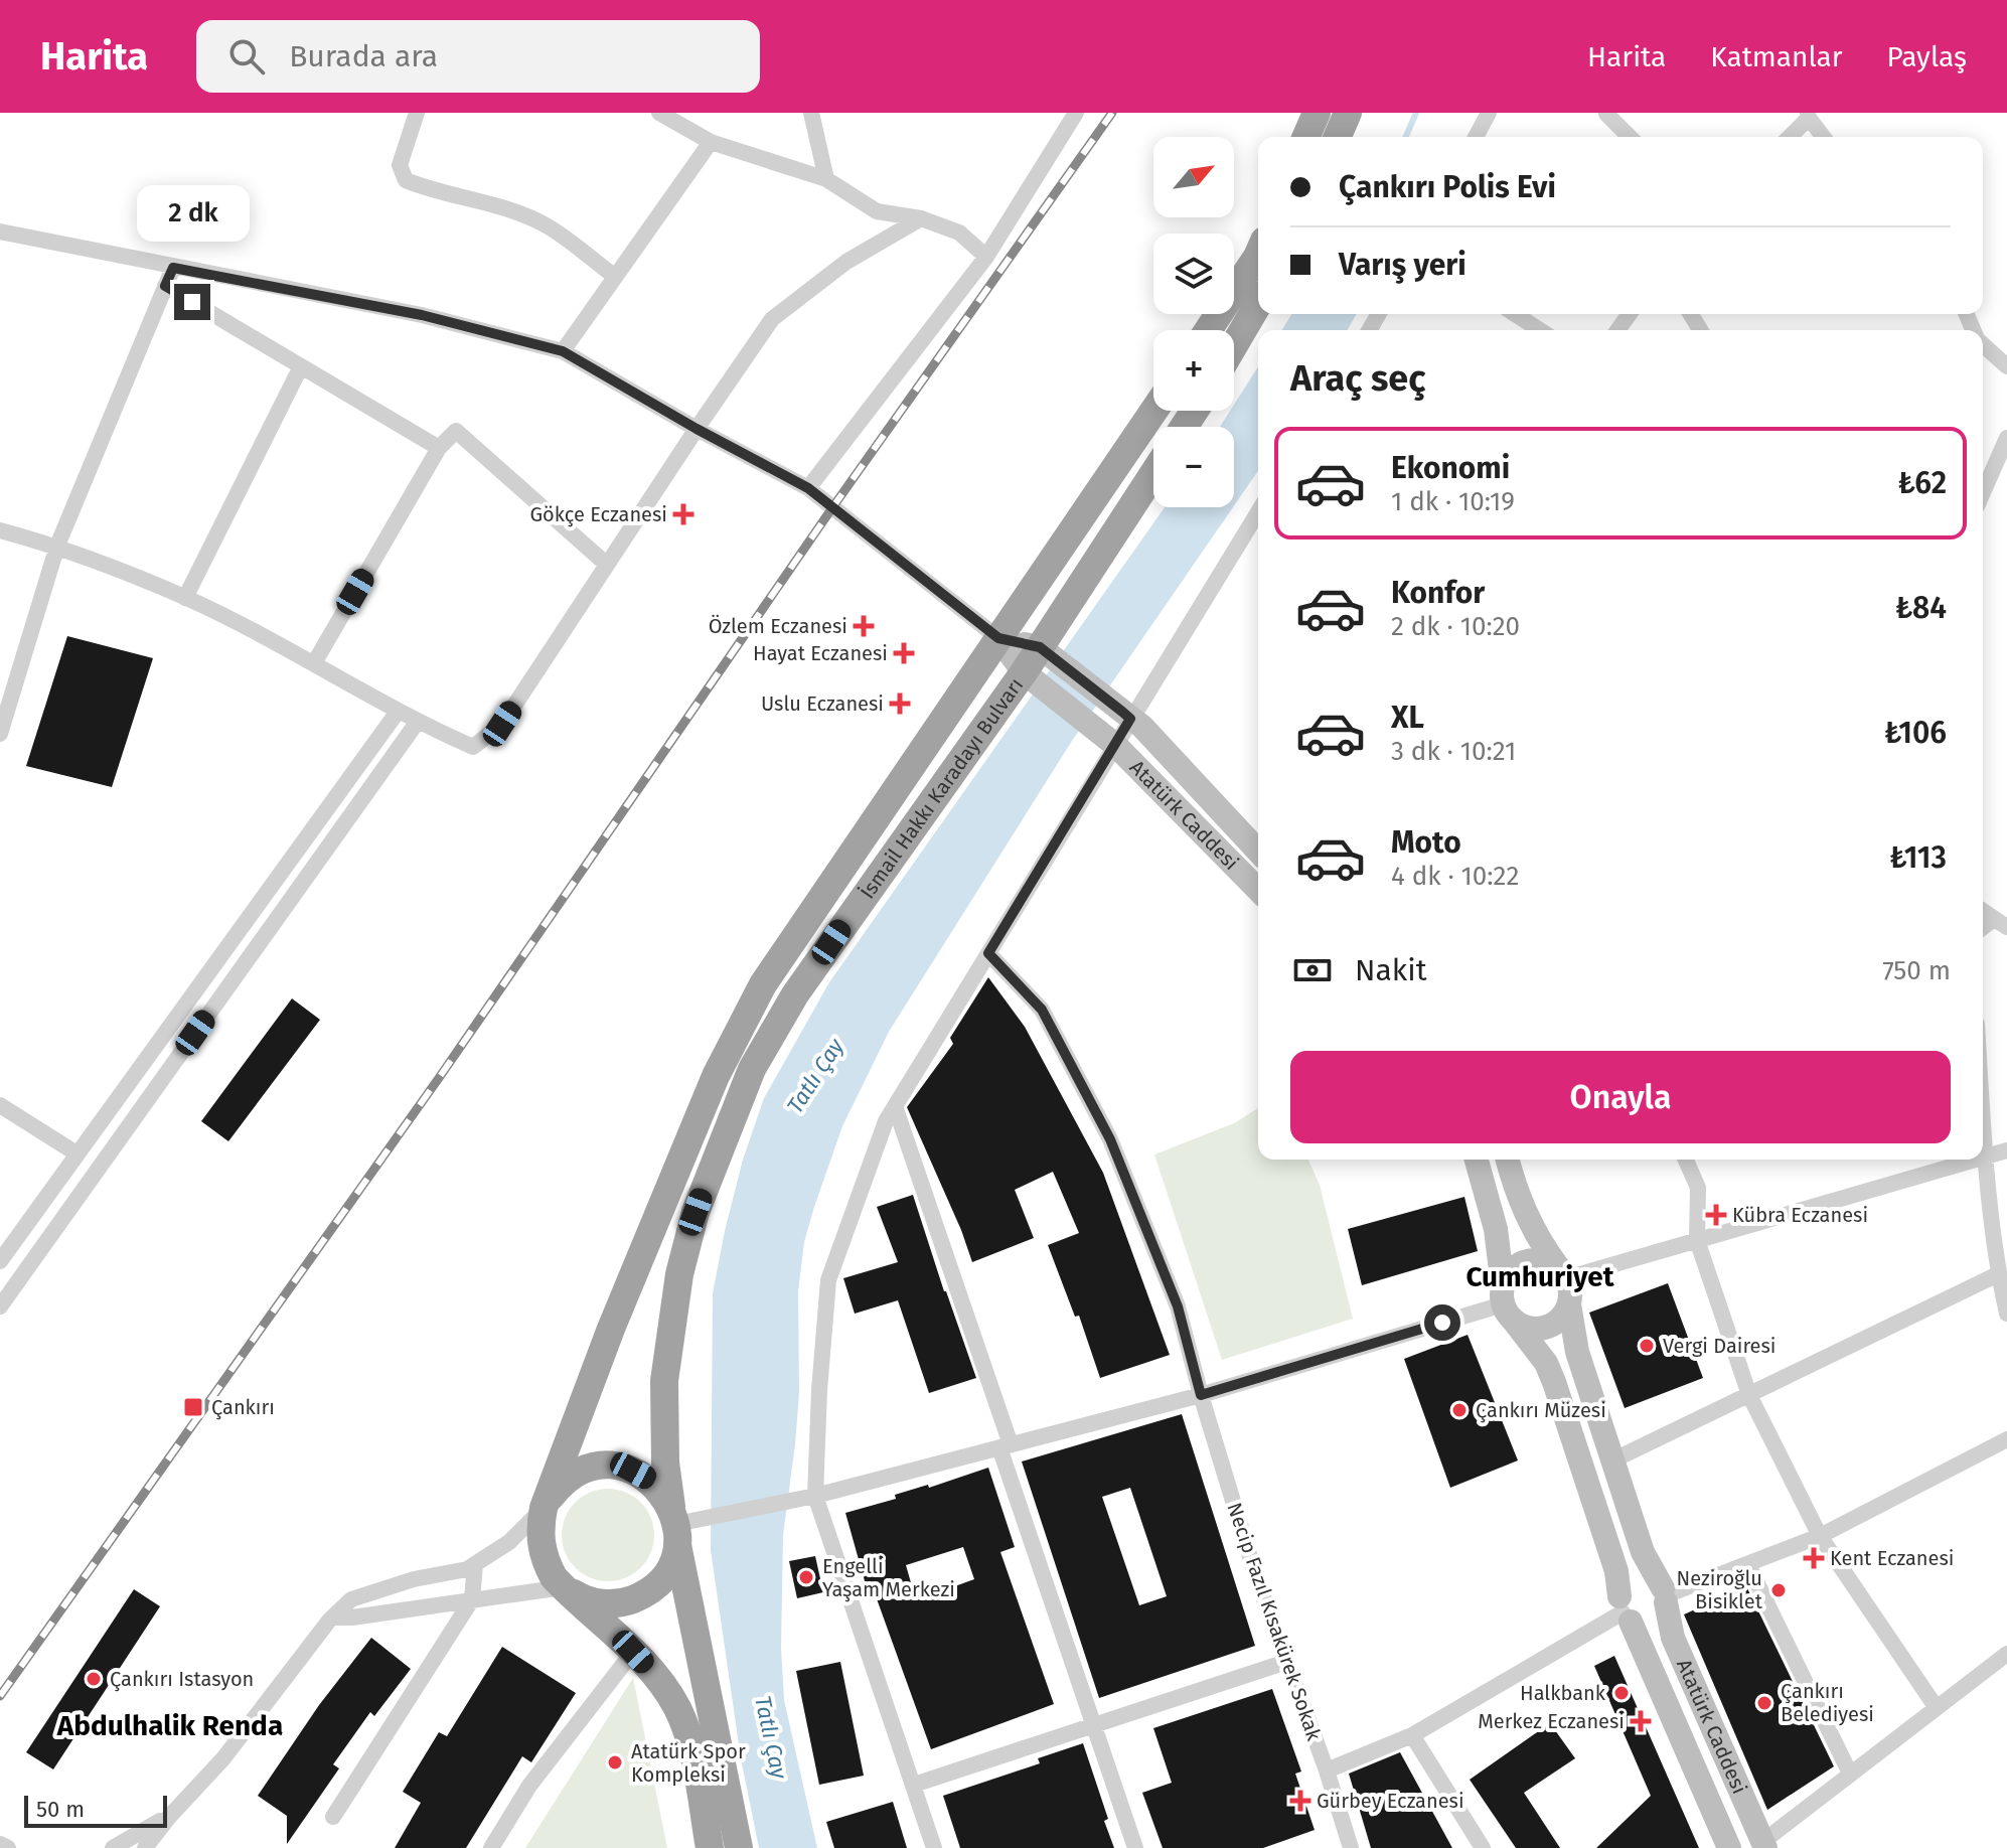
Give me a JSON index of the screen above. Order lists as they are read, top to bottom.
{
  "streets": {
    "highway": ["İsmail Hakkı Karadayı Bulvarı"],
    "main road": ["Atatürk Caddesi"],
    "street": ["Necip Fazıl Kısakürek Sokak"]
  },
  "crossings": [
    ["İsmail Hakkı Karadayı Bulvarı", "Atatürk Caddesi"]
  ],
  "districts": ["Cumhuriyet", "Abdulhalik Renda"],
  "water": ["Tatlı Çay"],
  "places": {
    "health": [
      "Gökçe Eczanesi",
      "Özlem Eczanesi",
      "Hayat Eczanesi",
      "Uslu Eczanesi",
      "Kübra Eczanesi",
      "Kent Eczanesi",
      "Merkez Eczanesi",
      "Gürbey Eczanesi"
    ],
    "other": [
      "Vergi Dairesi",
      "Çankırı Müzesi",
      "Engelli Yaşam Merkezi",
      "Neziroğlu Bisiklet",
      "Çankırı Istasyon",
      "Halkbank",
      "Çankırı Belediyesi",
      "Atatürk Spor Kompleksi"
    ],
    "transit": ["Çankırı"]
  },
  "scale_bar": "50 m",
  "north": "top right",
  "page": {
    "header": "Harita",
    "search": "Burada ara",
    "nav": ["Harita", "Katmanlar", "Paylaş"],
    "map_buttons": ["+", "−"],
    "banner": ["Çankırı Polis Evi", "Varış yeri"],
    "bubble": "2 dk",
    "heading": "Araç seç",
    "list": [
      {
        "name": "Ekonomi",
        "note": "1 dk · 10:19",
        "value": "₺62"
      },
      {
        "name": "Konfor",
        "note": "2 dk · 10:20",
        "value": "₺84"
      },
      {
        "name": "XL",
        "note": "3 dk · 10:21",
        "value": "₺106"
      },
      {
        "name": "Moto",
        "note": "4 dk · 10:22",
        "value": "₺113"
      }
    ],
    "pay": ["Nakit", "750 m"],
    "buttons": "Onayla",
    "scale": "50 m"
  }
}
